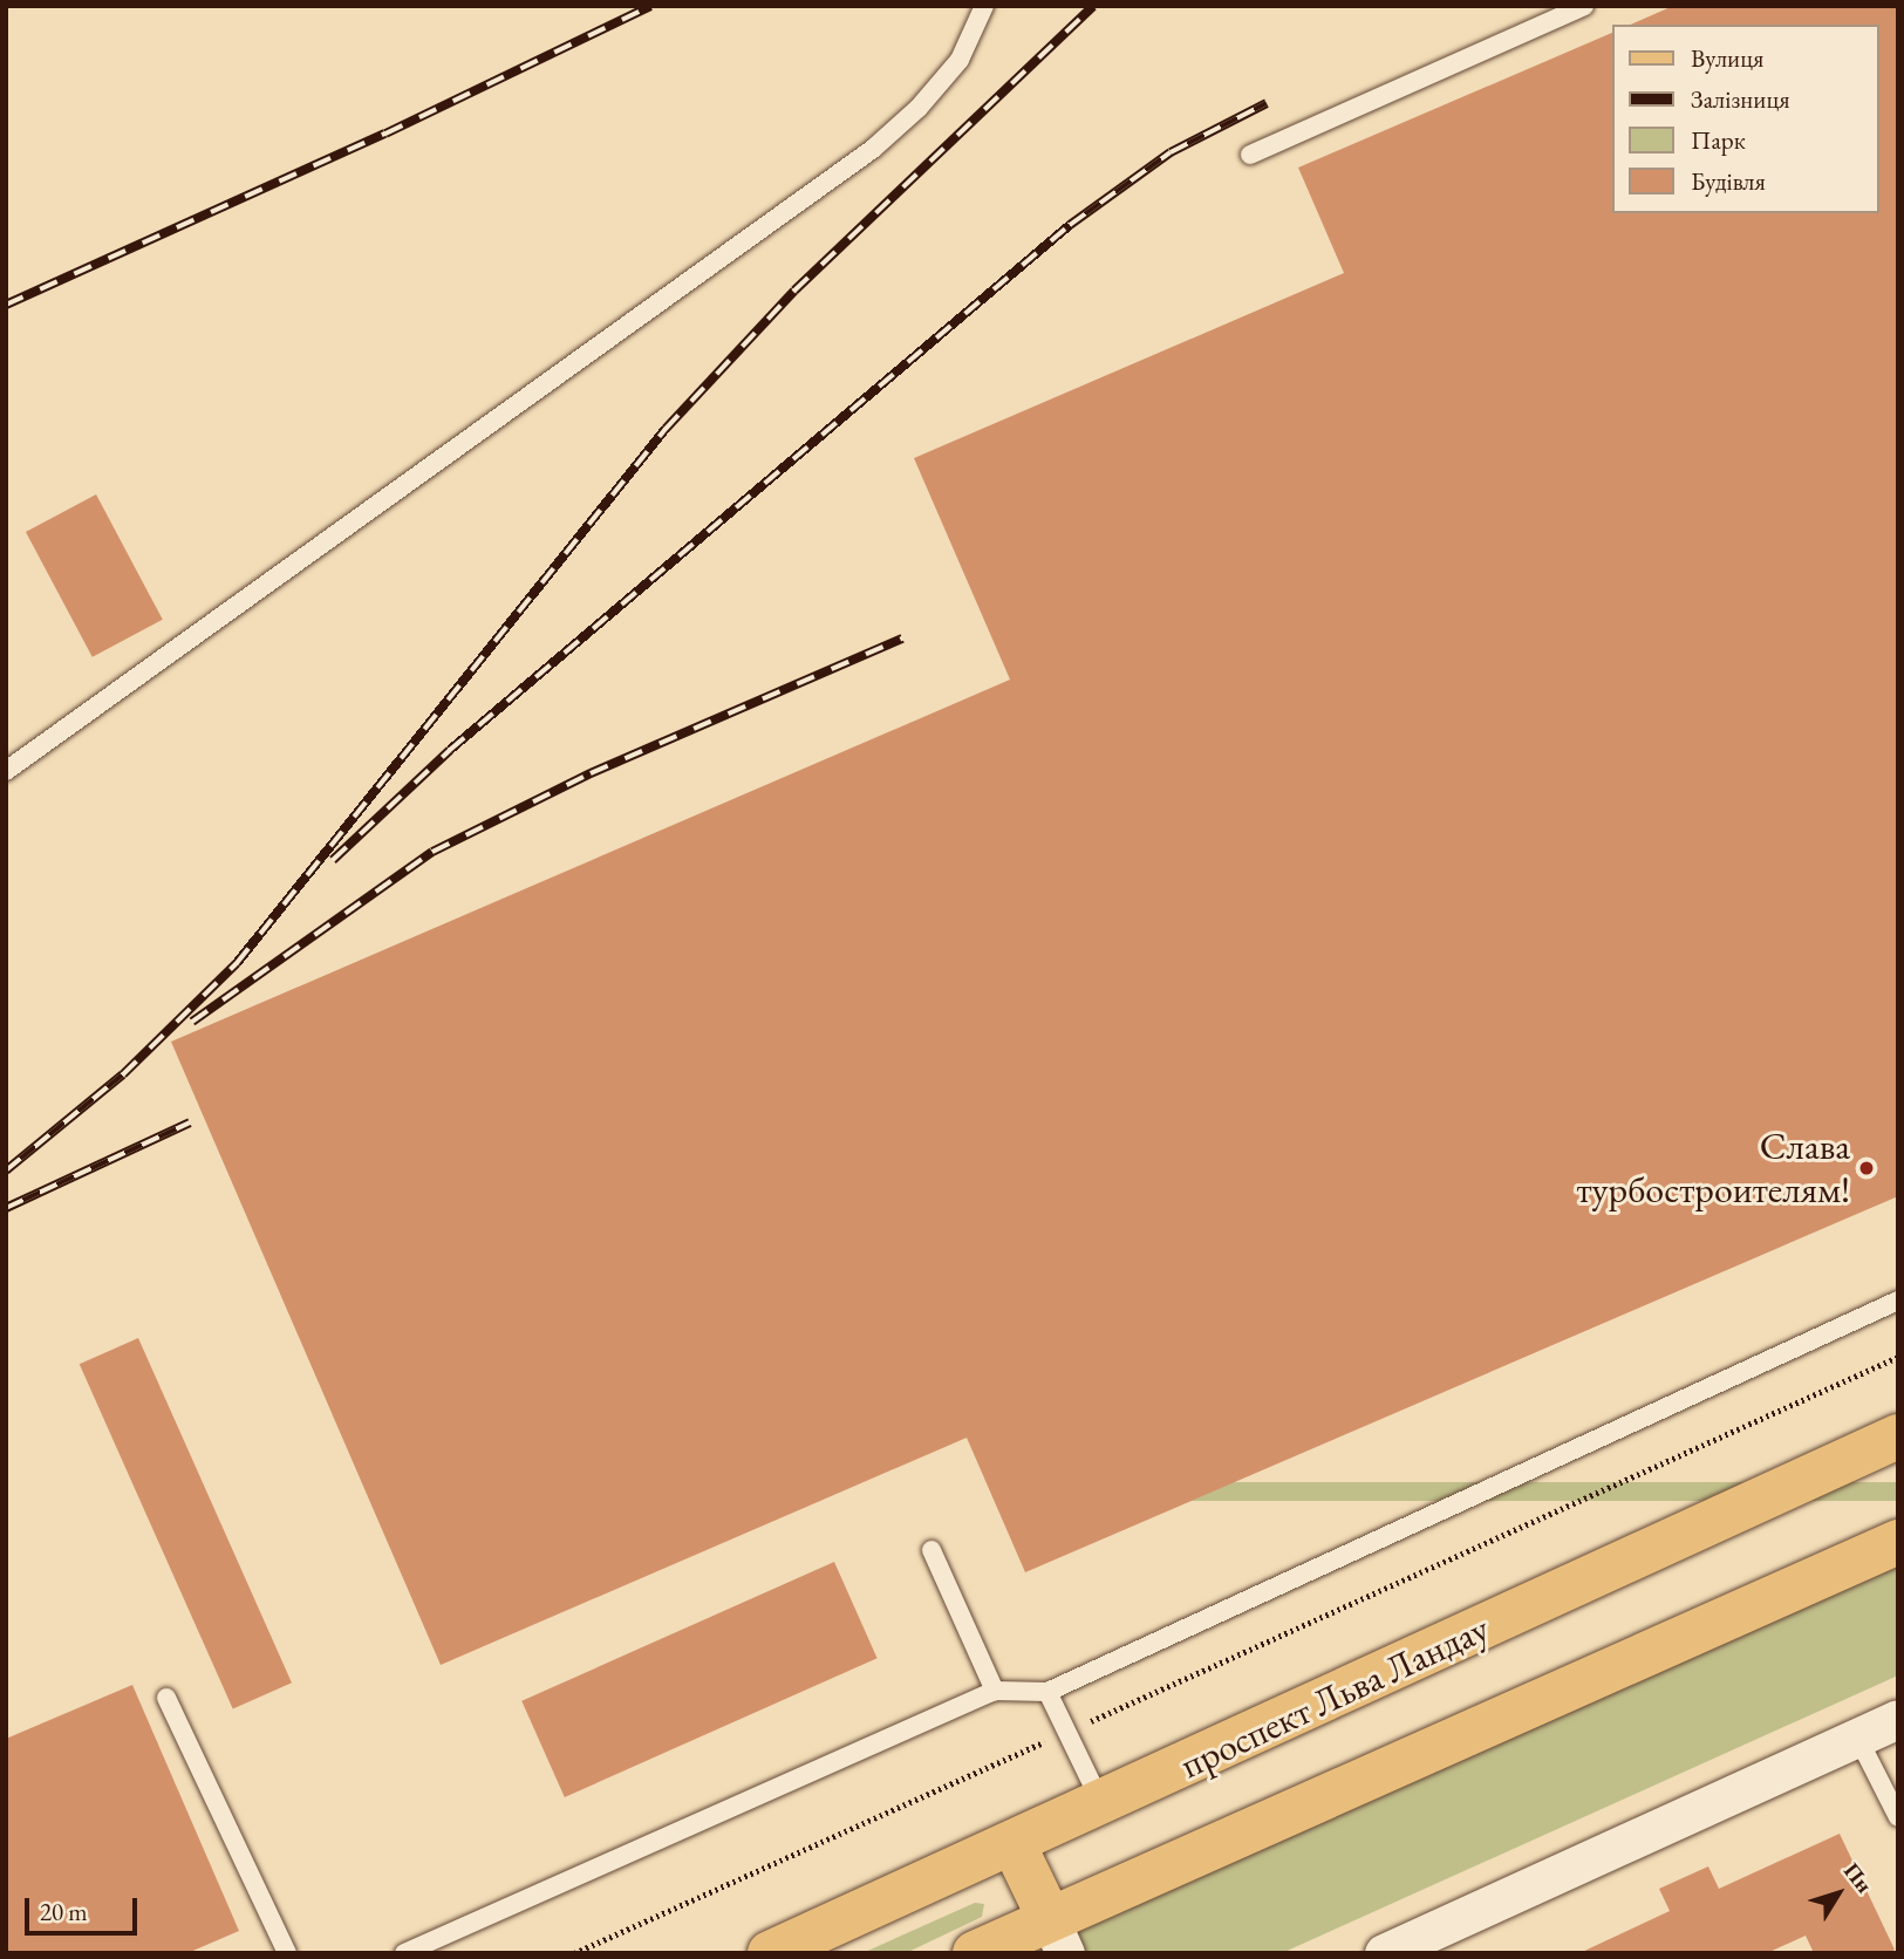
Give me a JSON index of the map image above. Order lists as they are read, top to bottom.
{
  "streets": {
    "main road": ["проспект Льва Ландау"]
  },
  "places": ["Слава турбостроителям!"],
  "legend": [
    "Вулиця",
    "Залізниця",
    "Парк",
    "Будівля"
  ],
  "scale_bar": "20 m",
  "north": "top right"
}
